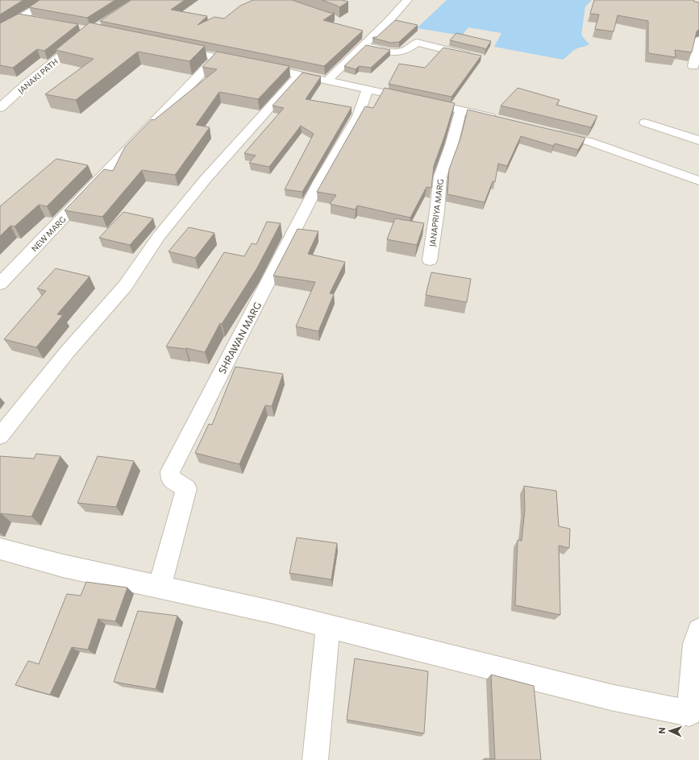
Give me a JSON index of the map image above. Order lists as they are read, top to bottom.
{
  "streets": {
    "street": [
      "JANAKI PATH",
      "JANAPRIYA MARG",
      "NEW MARG",
      "SHRAWAN MARG"
    ]
  },
  "north": "left"
}
